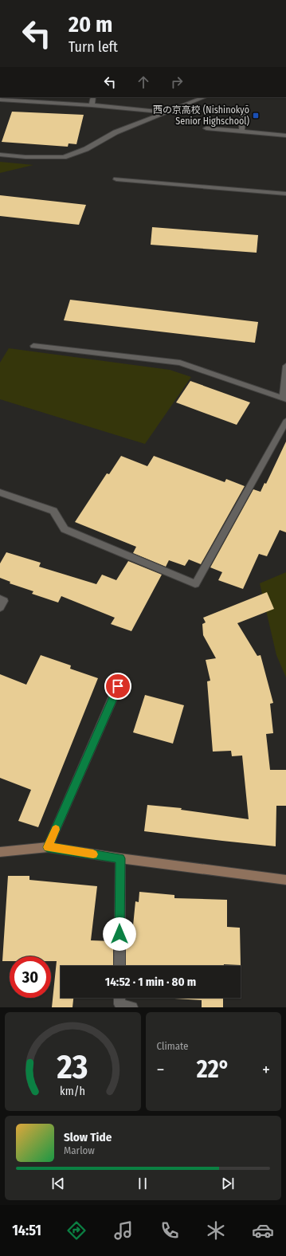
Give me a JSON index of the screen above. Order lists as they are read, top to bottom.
{
  "places": {
    "transit": ["西の京高校 (Nishinokyō Senior Highschool)"]
  },
  "page": {
    "turn": ["20 m", "Turn left"],
    "limit": "30",
    "trip": "14:52 · 1 min · 80 m",
    "tile": "Climate",
    "heat": ["−", "22°", "+"],
    "song": ["Slow Tide", "Marlow"],
    "tabs": "14:51",
    "gauge": ["23", "km/h"]
  }
}
